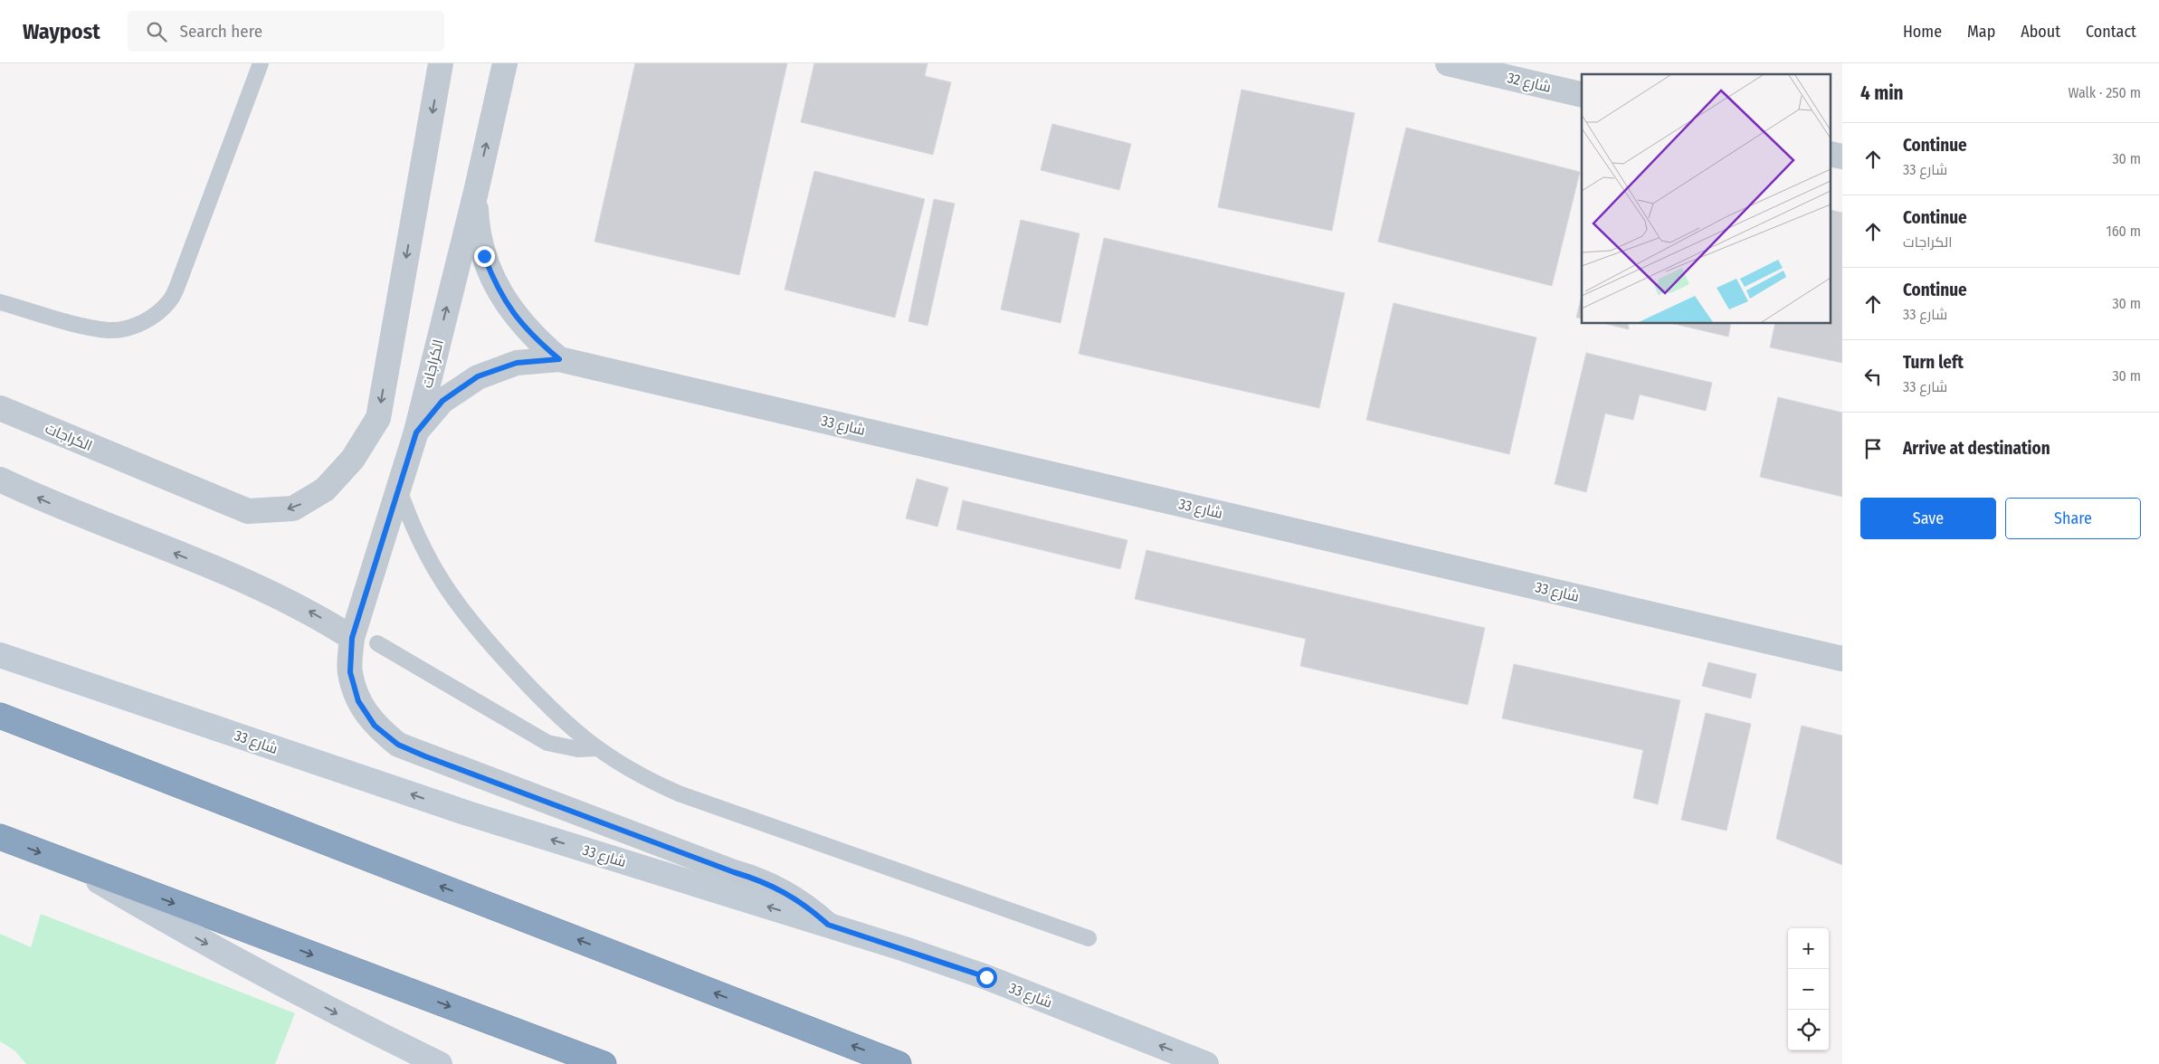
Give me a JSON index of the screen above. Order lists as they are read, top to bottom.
{
  "streets": {
    "street": ["شارع 32", "الكراجات", "شارع 33"]
  },
  "crossings": [
    ["الكراجات", "شارع 33"]
  ],
  "page": {
    "header": "Waypost",
    "search": "Search here",
    "nav": [
      "Home",
      "Map",
      "About",
      "Contact"
    ],
    "heading": ["4 min", "Walk · 250 m"],
    "list": [
      ["Continue", "شارع 33", "30 m"],
      ["Continue", "الكراجات", "160 m"],
      ["Continue", "شارع 33", "30 m"],
      ["Turn left", "شارع 33", "30 m"],
      "Arrive at destination"
    ],
    "buttons": ["Save", "Share"],
    "map_buttons": ["+", "−"]
  }
}
